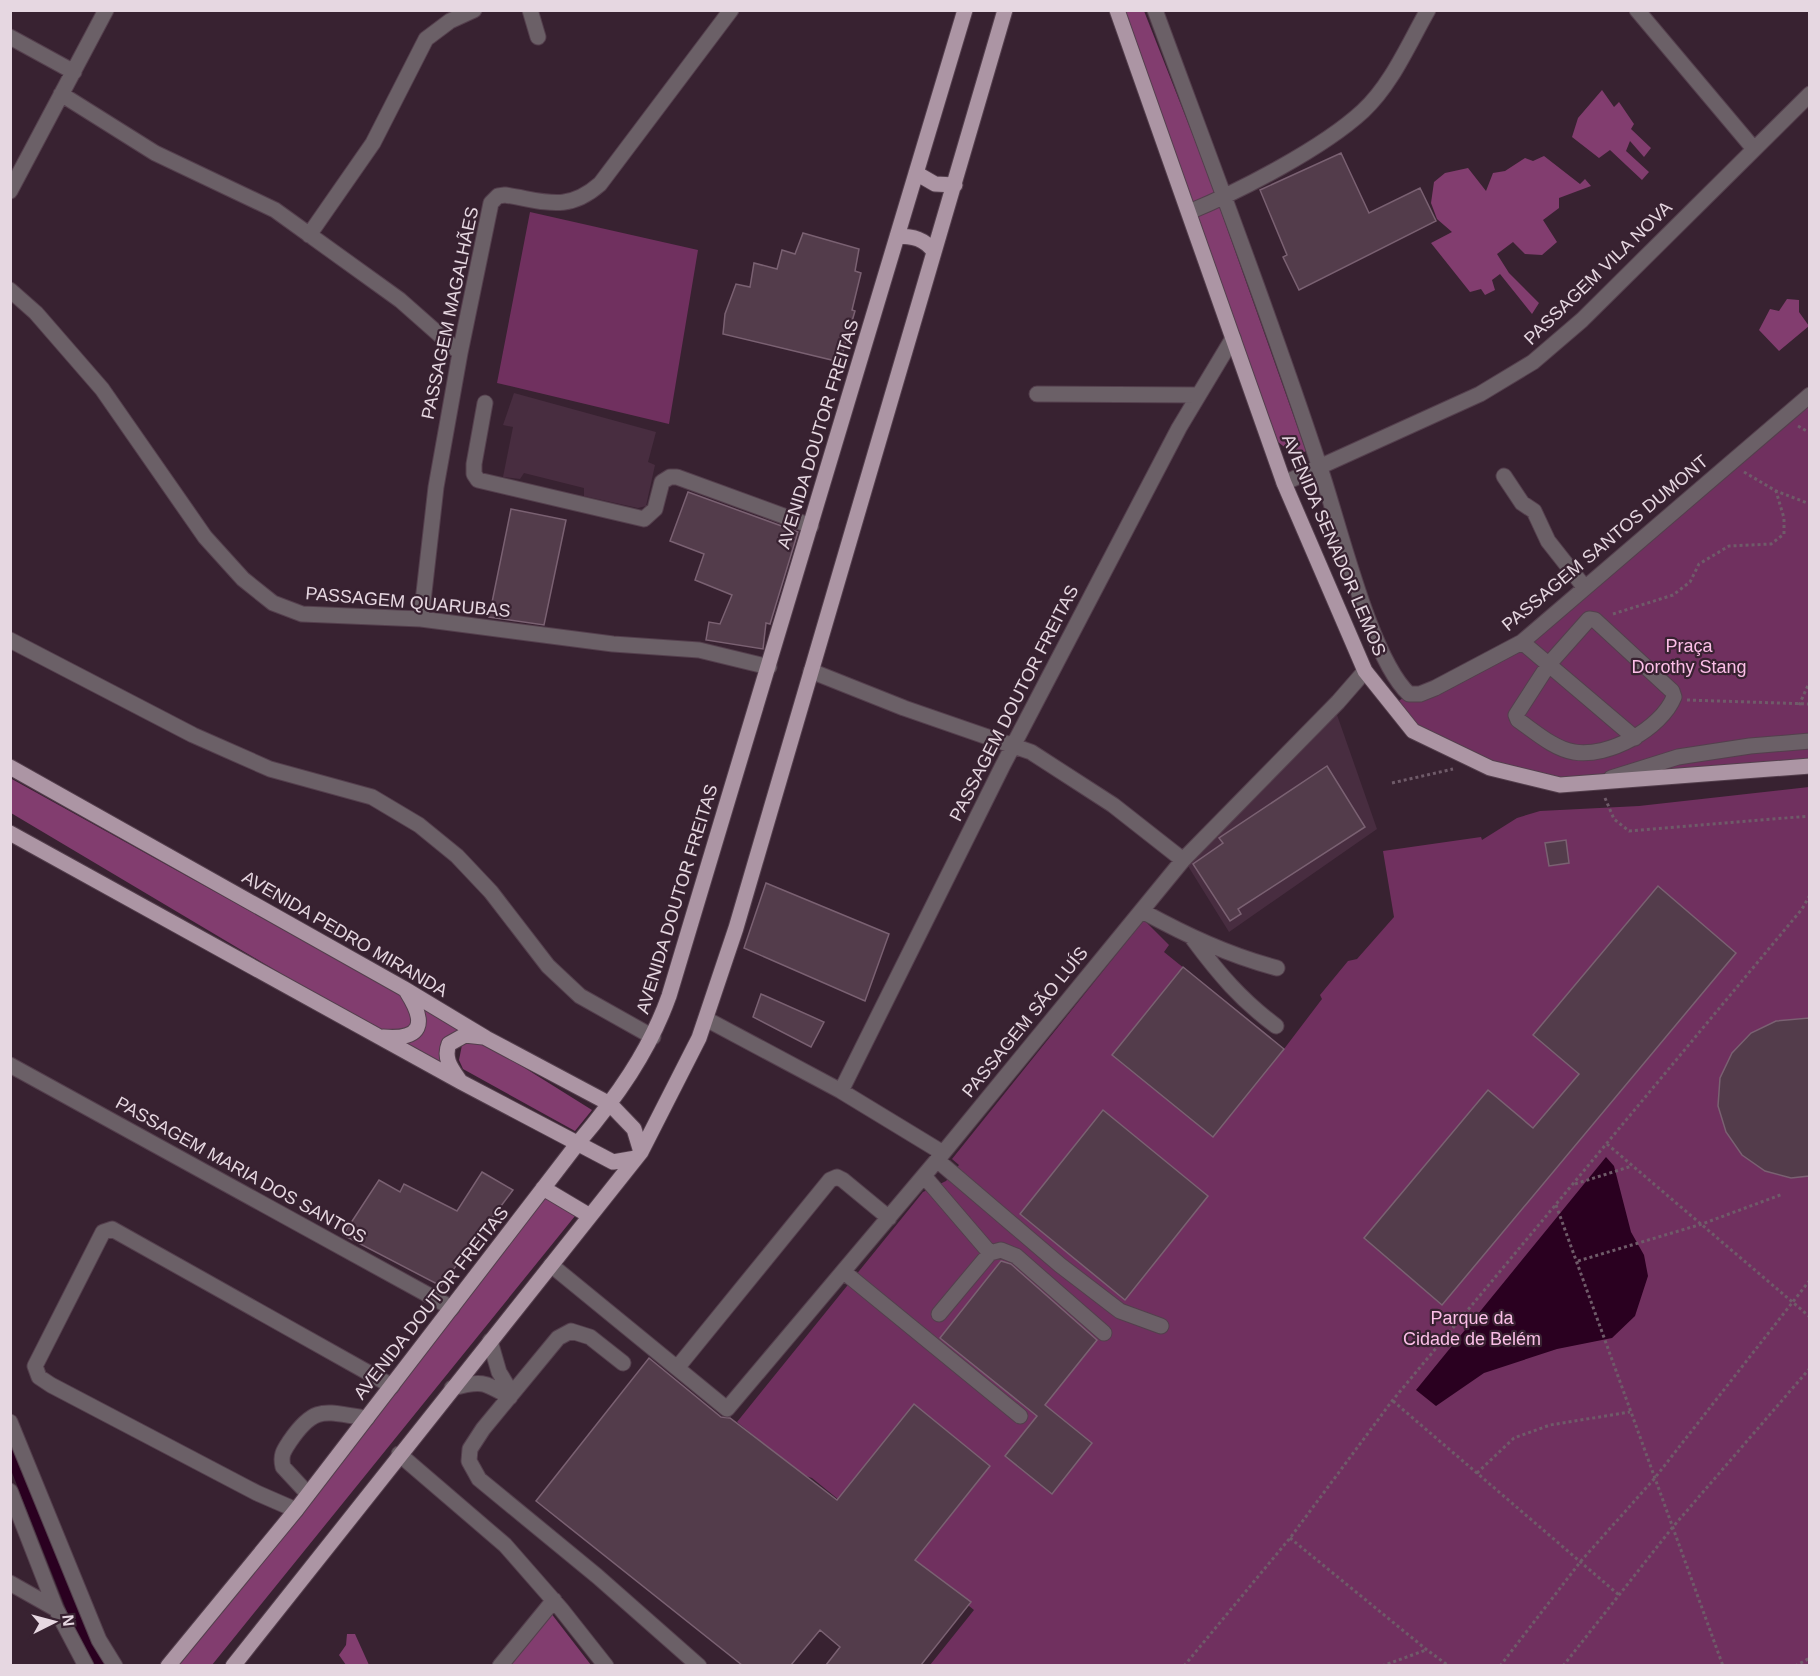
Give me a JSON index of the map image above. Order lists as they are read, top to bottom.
{
  "streets": {
    "main road": ["AVENIDA DOUTOR FREITAS", "AVENIDA SENADOR LEMOS", "AVENIDA PEDRO MIRANDA"],
    "street": [
      "PASSAGEM VILA NOVA",
      "PASSAGEM MAGALHÃES",
      "PASSAGEM SANTOS DUMONT",
      "PASSAGEM QUARUBAS",
      "PASSAGEM DOUTOR FREITAS",
      "PASSAGEM SÃO LUÍS",
      "PASSAGEM MARIA DOS SANTOS"
    ]
  },
  "crossings": [
    ["PASSAGEM VILA NOVA", "AVENIDA SENADOR LEMOS"],
    ["PASSAGEM MAGALHÃES", "PASSAGEM QUARUBAS"],
    ["AVENIDA DOUTOR FREITAS", "PASSAGEM QUARUBAS"],
    ["AVENIDA DOUTOR FREITAS", "AVENIDA PEDRO MIRANDA"],
    ["AVENIDA DOUTOR FREITAS", "PASSAGEM MARIA DOS SANTOS"],
    ["PASSAGEM SANTOS DUMONT", "AVENIDA SENADOR LEMOS"],
    ["AVENIDA SENADOR LEMOS", "PASSAGEM DOUTOR FREITAS"],
    ["AVENIDA SENADOR LEMOS", "PASSAGEM SÃO LUÍS"]
  ],
  "parks": ["Praça Dorothy Stang", "Parque da Cidade de Belém"],
  "north": "right"
}
